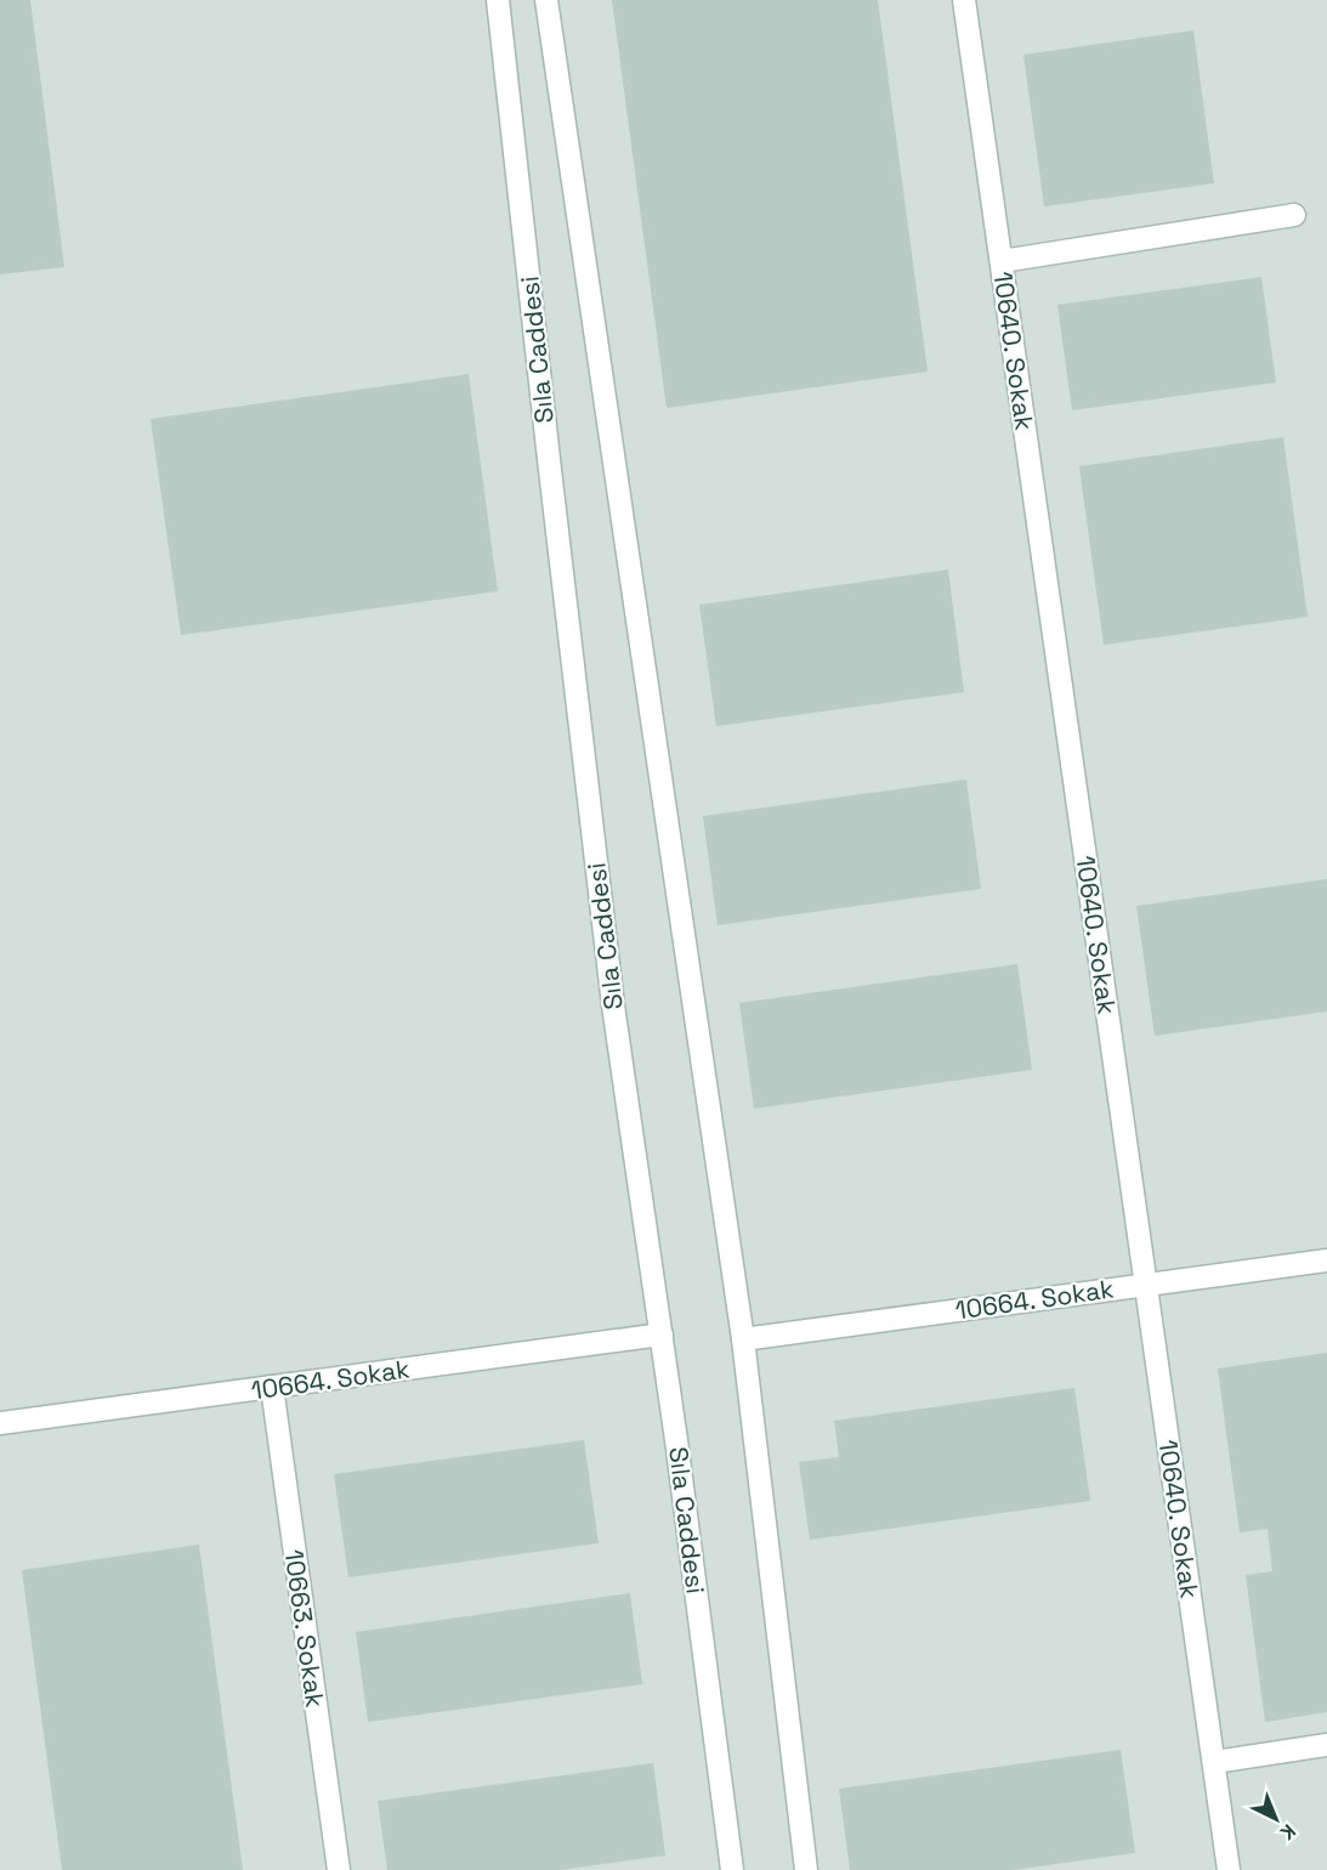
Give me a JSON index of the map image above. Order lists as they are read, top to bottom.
{
  "streets": {
    "street": [
      "Sıla Caddesi",
      "10640. Sokak",
      "10664. Sokak",
      "10663. Sokak"
    ]
  },
  "crossings": [
    ["Sıla Caddesi", "10664. Sokak"],
    ["10640. Sokak", "10664. Sokak"],
    ["10664. Sokak", "10663. Sokak"]
  ],
  "north": "bottom right"
}
